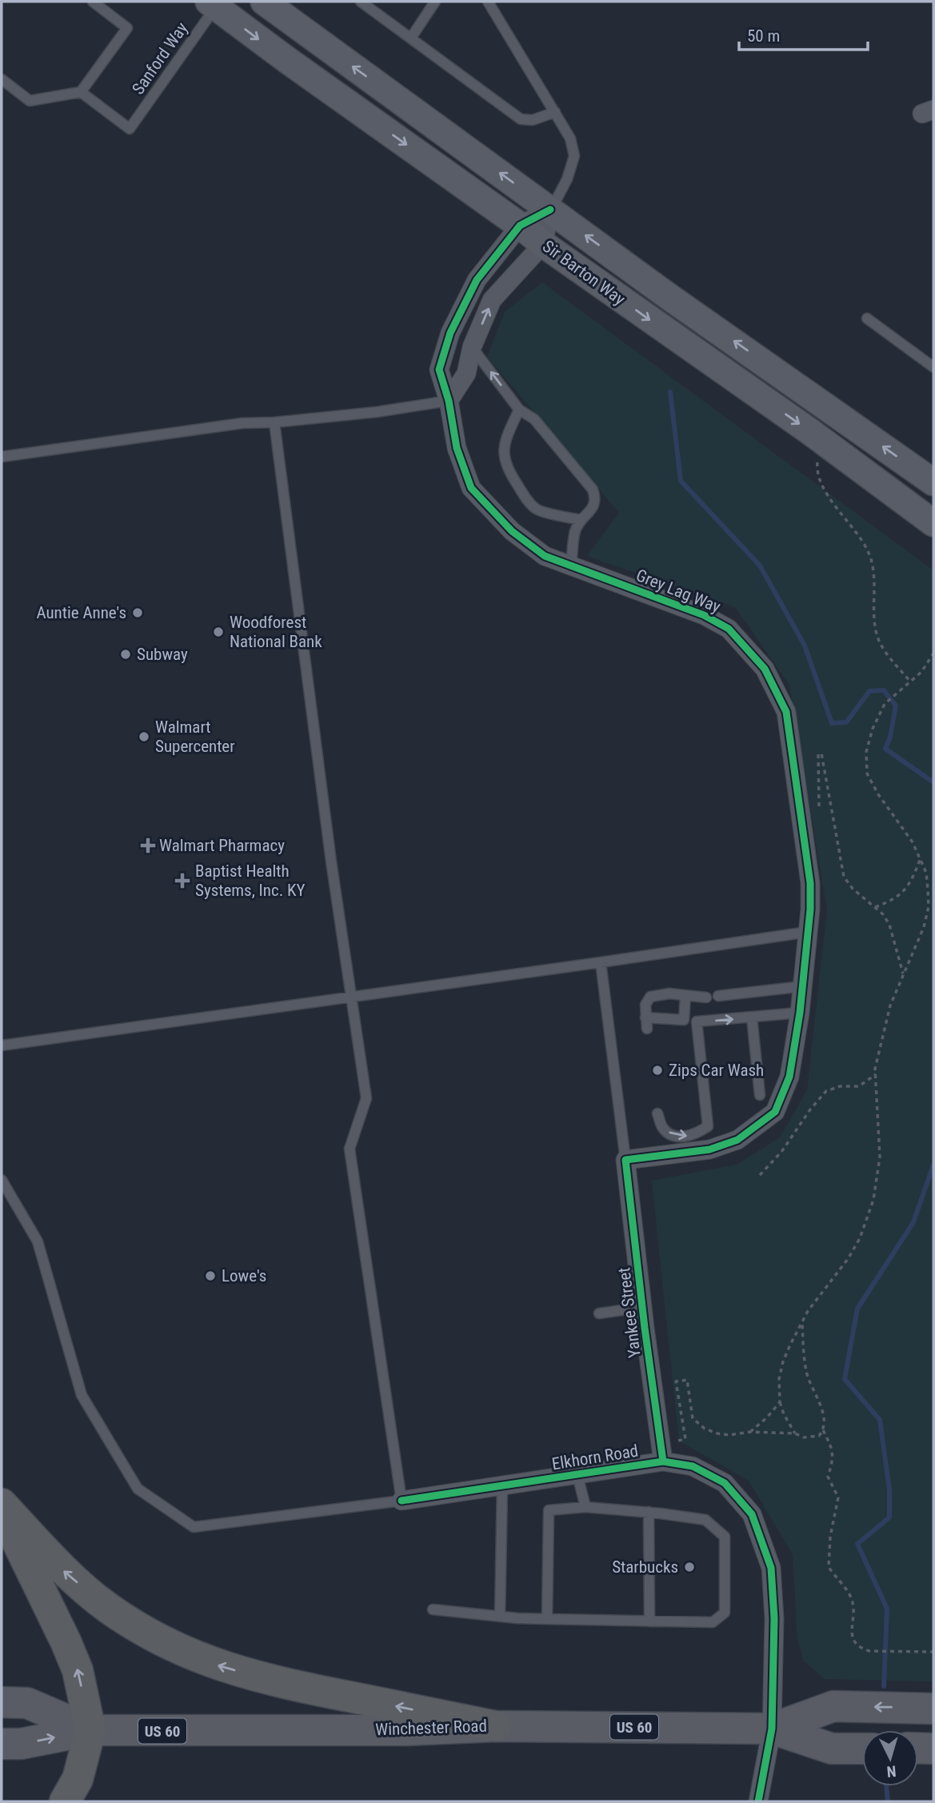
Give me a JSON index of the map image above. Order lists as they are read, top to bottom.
{
  "streets": {
    "highway": ["US 60", "Winchester Road"],
    "main road": ["Sir Barton Way"],
    "street": ["Grey Lag Way", "Yankee Street", "Elkhorn Road"],
    "lane": ["Sanford Way"]
  },
  "crossings": [
    ["Sanford Way", "Sir Barton Way"],
    ["Sir Barton Way", "Grey Lag Way"],
    ["Grey Lag Way", "Yankee Street"],
    ["Yankee Street", "Elkhorn Road"],
    ["Elkhorn Road", "Winchester Road"]
  ],
  "places": {
    "other": [
      "Auntie Anne's",
      "Woodforest National Bank",
      "Subway",
      "Walmart Supercenter",
      "Zips Car Wash",
      "Lowe's",
      "Starbucks"
    ],
    "health": ["Walmart Pharmacy", "Baptist Health Systems, Inc. KY"]
  },
  "scale_bar": "50 m",
  "north": "bottom"
}
